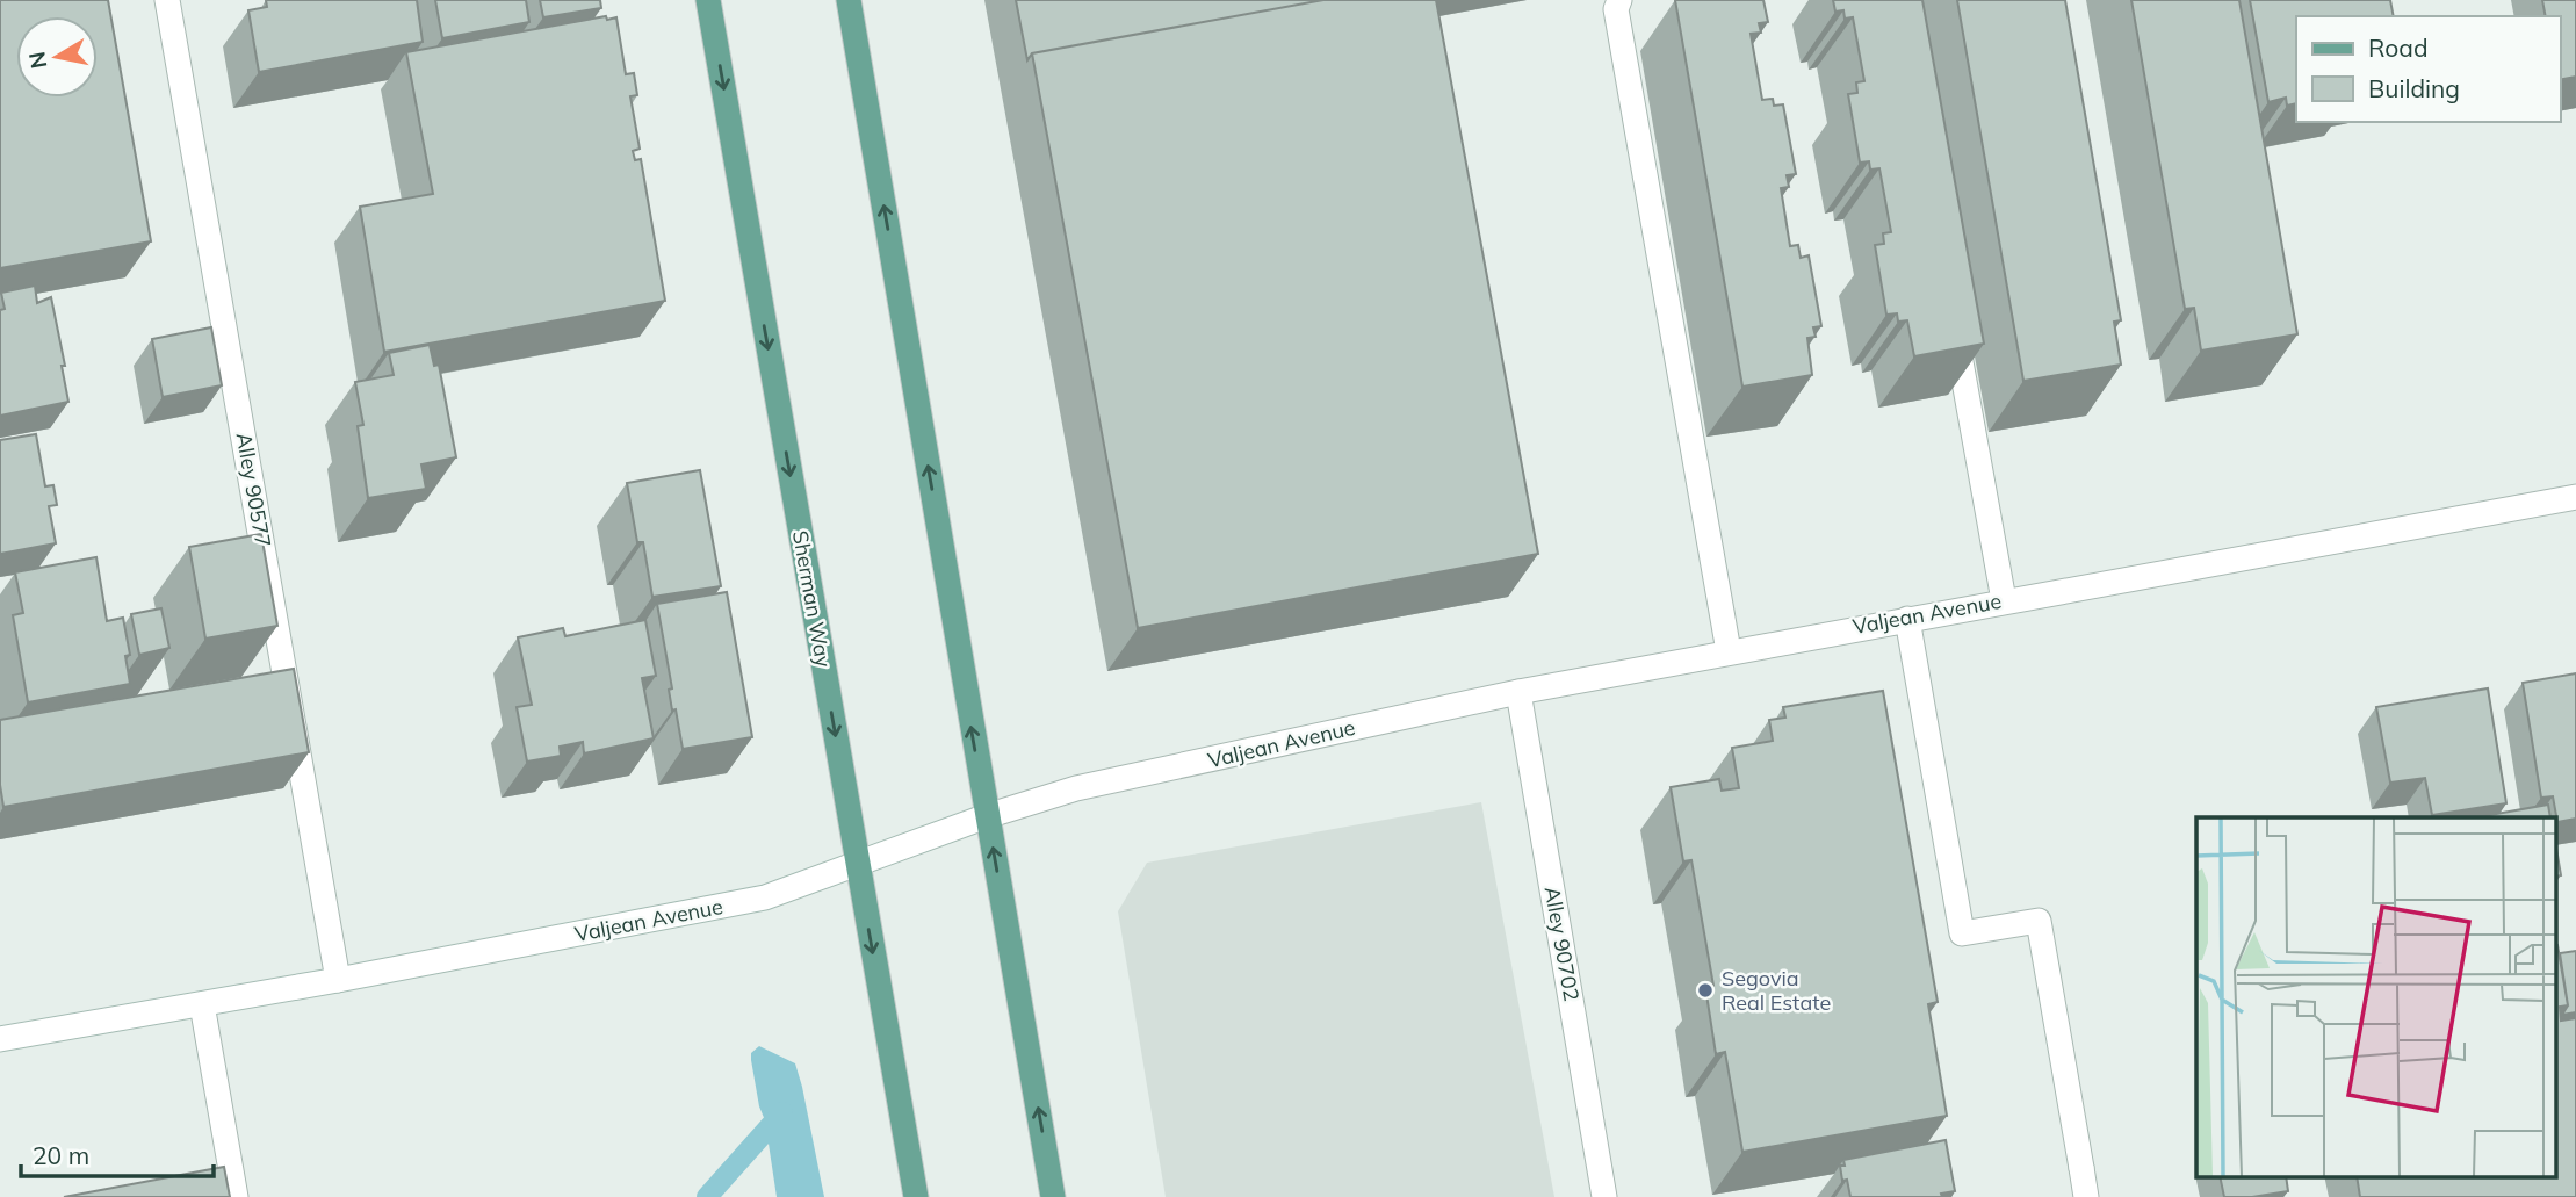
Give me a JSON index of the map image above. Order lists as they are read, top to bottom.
{
  "streets": {
    "main road": ["Sherman Way"],
    "street": ["Alley 90577", "Valjean Avenue", "Alley 90702"]
  },
  "crossings": [
    ["Alley 90577", "Valjean Avenue"],
    ["Sherman Way", "Valjean Avenue"],
    ["Valjean Avenue", "Alley 90702"]
  ],
  "places": ["Segovia Real Estate"],
  "legend": ["Road", "Building"],
  "scale_bar": "20 m",
  "north": "left"
}
